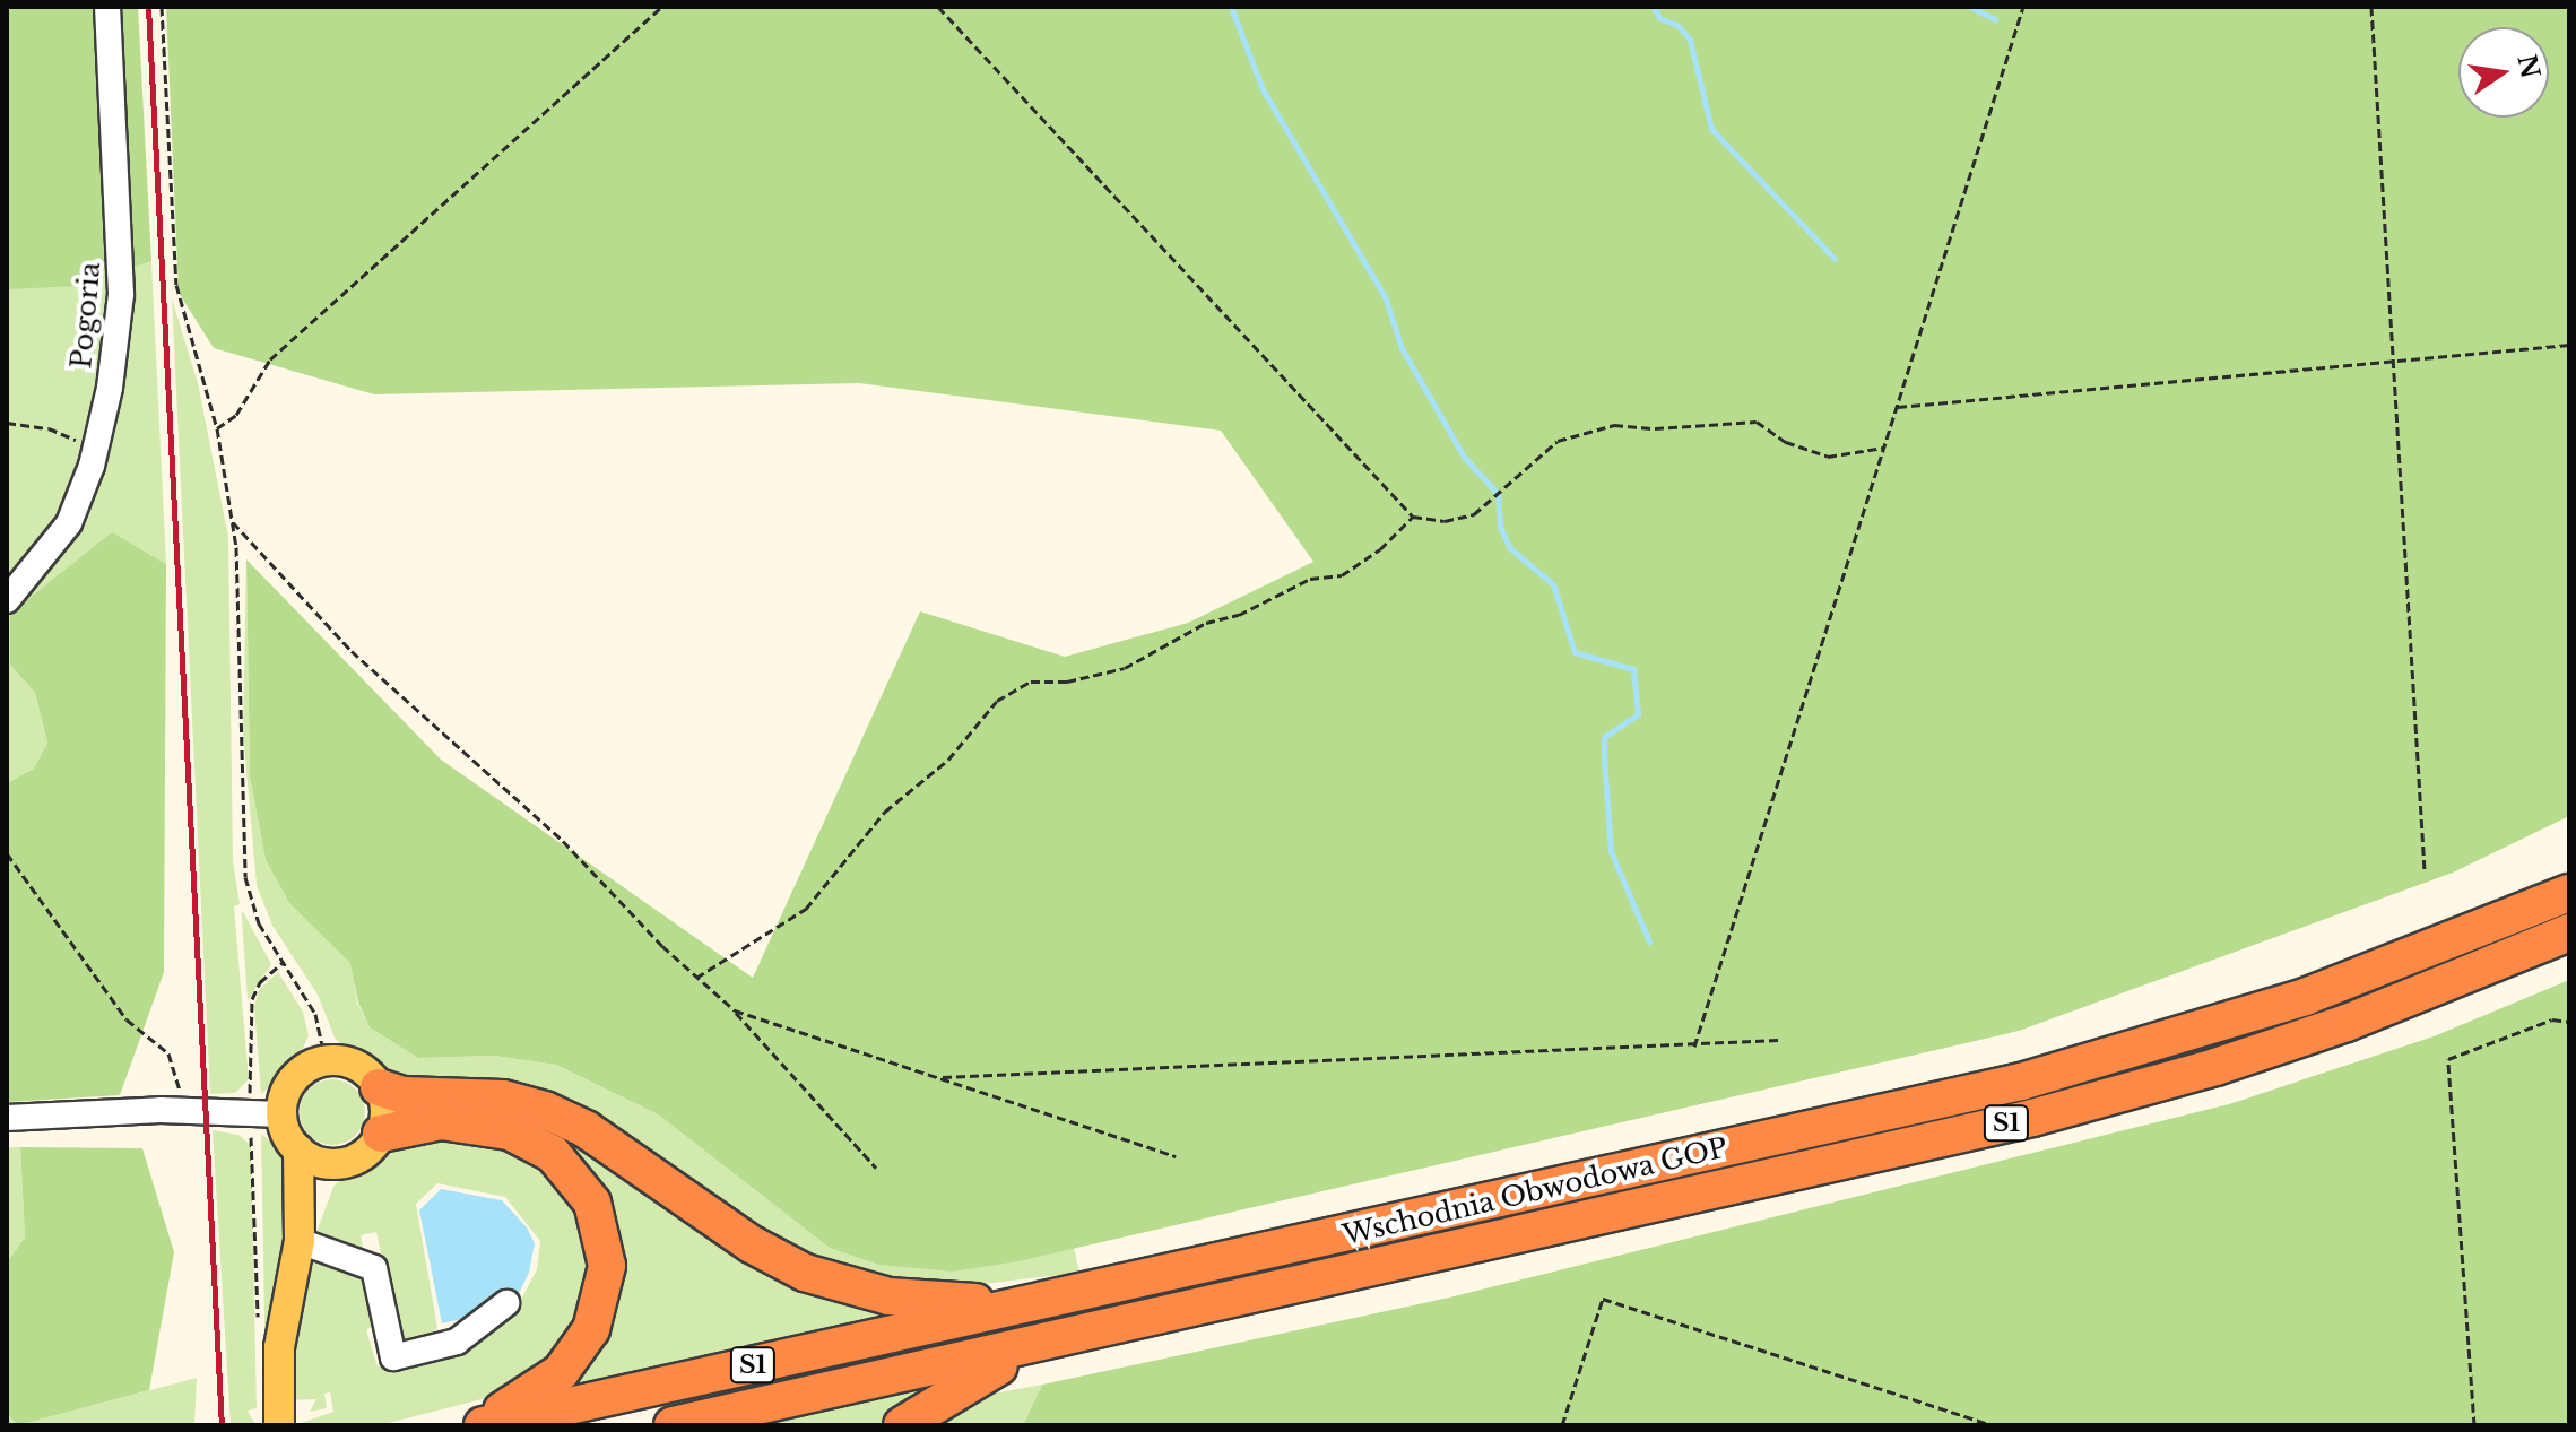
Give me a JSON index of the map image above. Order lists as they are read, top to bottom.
{
  "streets": {
    "highway": ["S1", "Wschodnia Obwodowa GOP"],
    "street": ["Pogoria"]
  },
  "north": "right"
}
